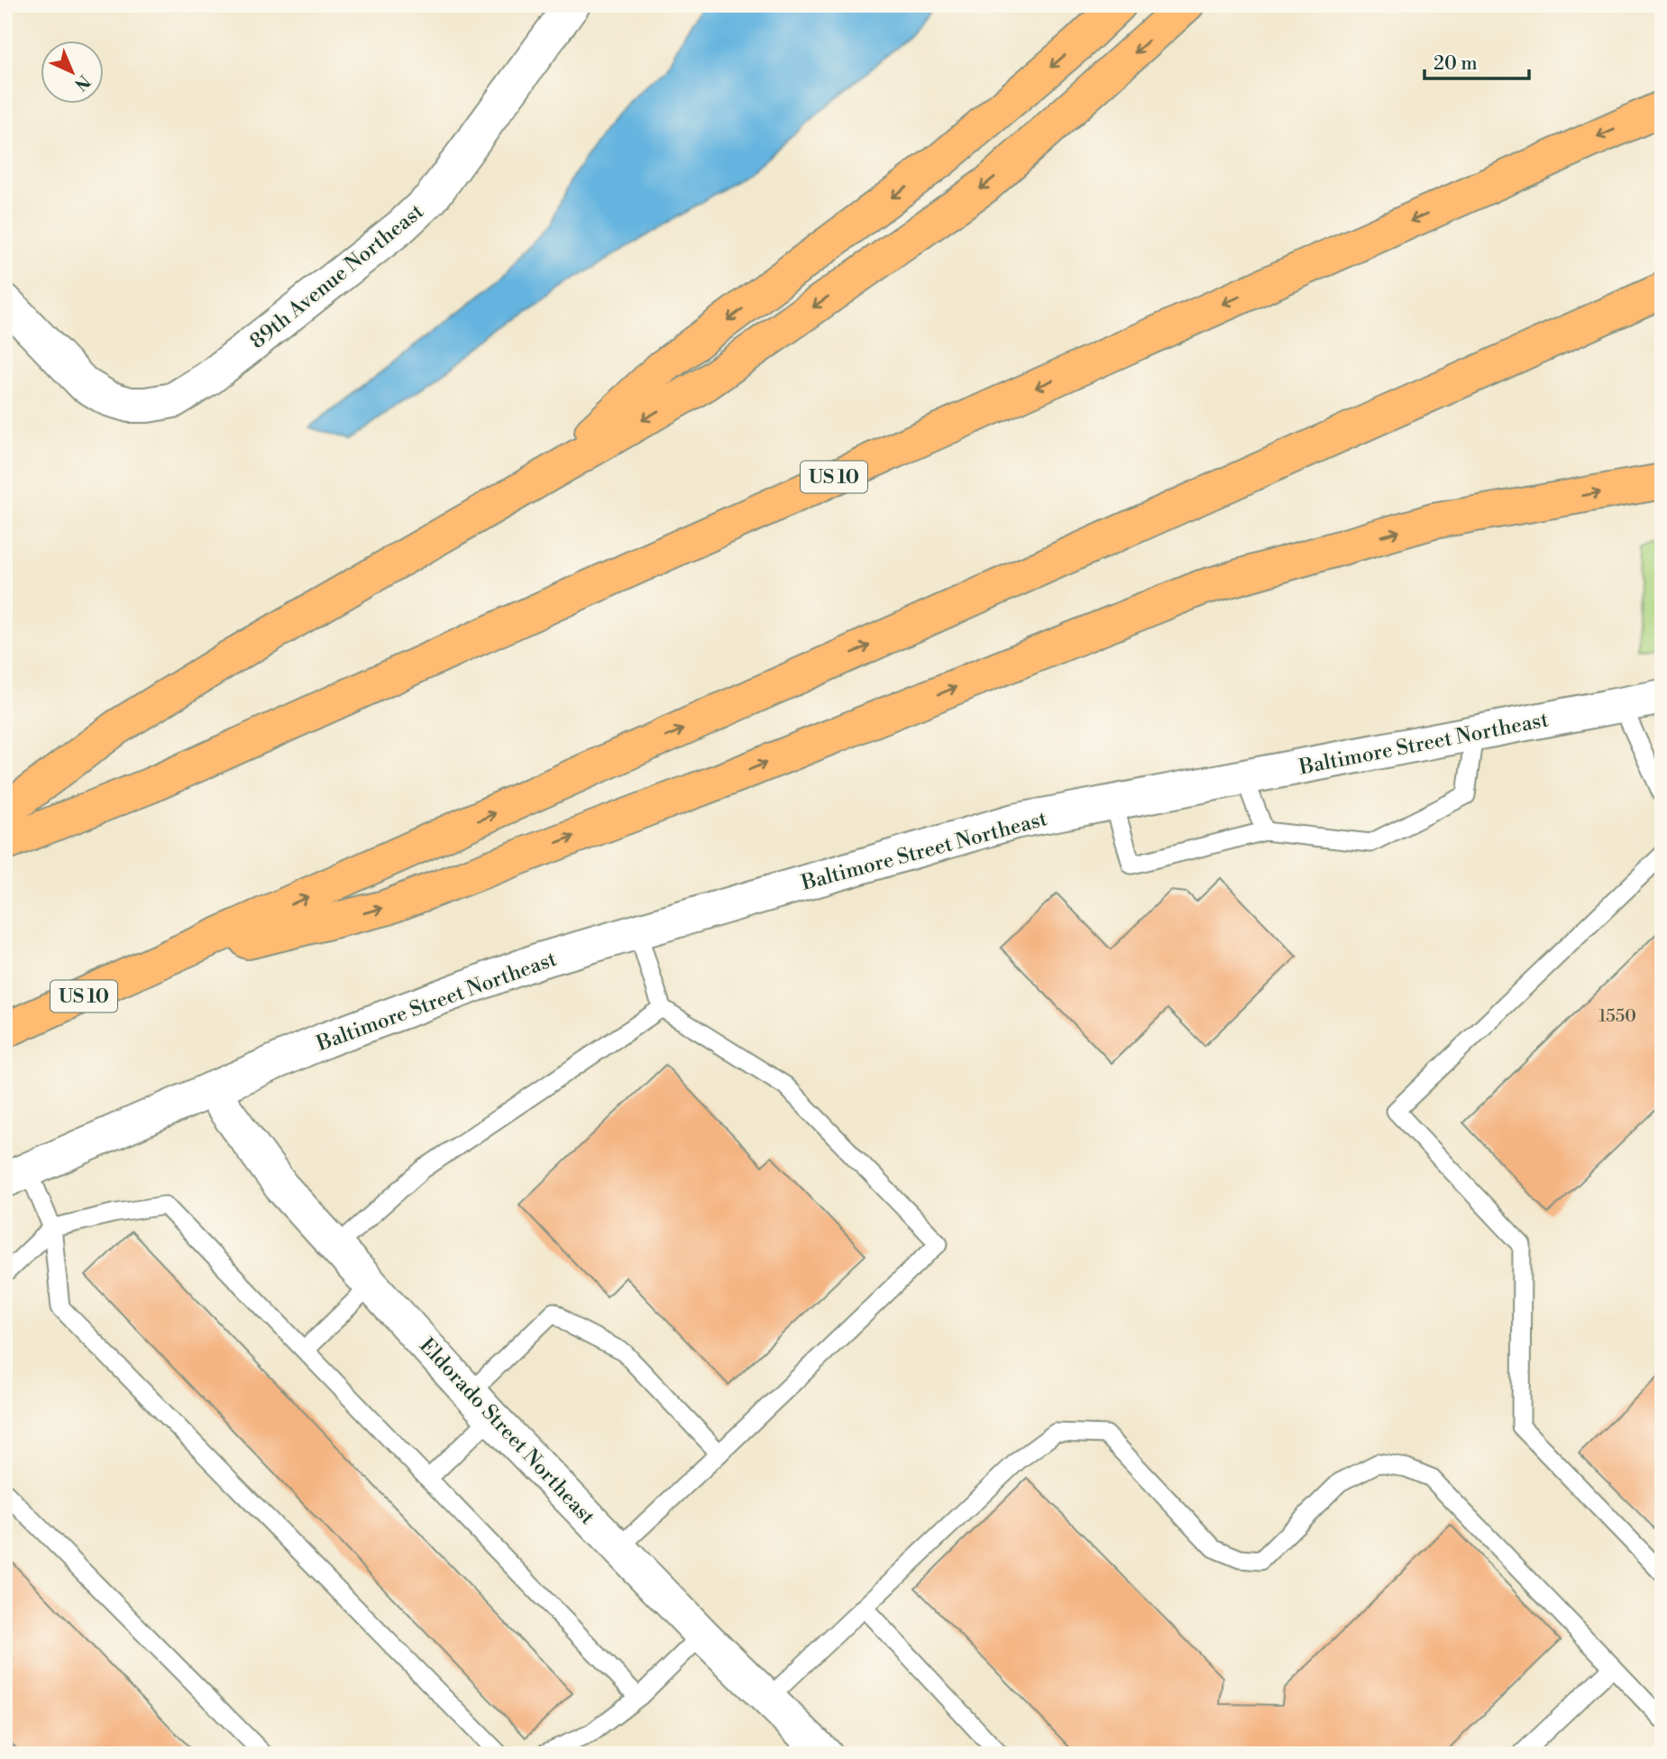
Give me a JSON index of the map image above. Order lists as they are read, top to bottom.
{
  "streets": {
    "highway": ["US 10"],
    "street": ["89th Avenue Northeast", "Baltimore Street Northeast", "Eldorado Street Northeast"]
  },
  "crossings": [
    ["Baltimore Street Northeast", "Eldorado Street Northeast"]
  ],
  "house_numbers": ["1550"],
  "scale_bar": "20 m",
  "north": "bottom right"
}
